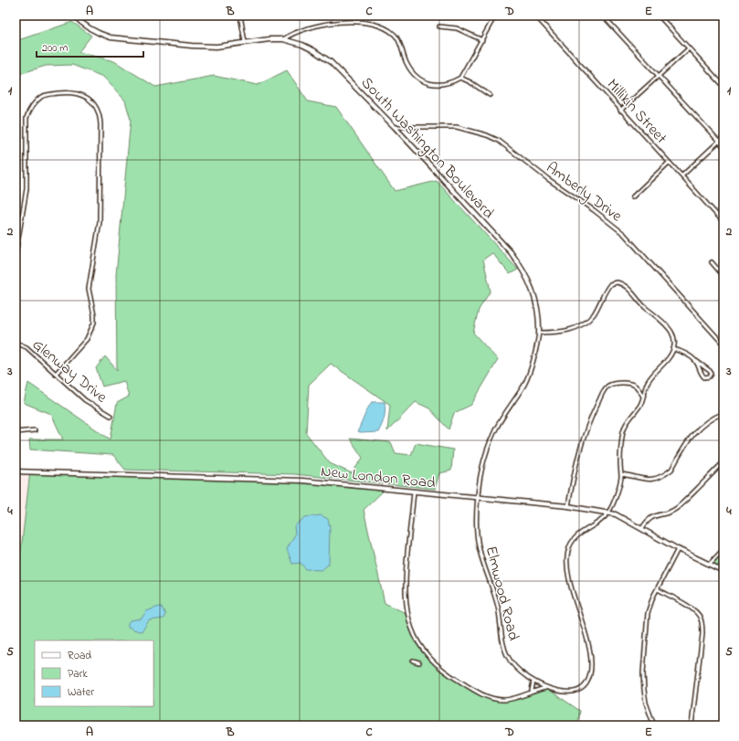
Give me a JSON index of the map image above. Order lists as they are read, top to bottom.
{
  "streets": {
    "street": [
      "Millikin Street",
      "South Washington Boulevard",
      "Amberly Drive",
      "Glenway Drive",
      "New London Road",
      "Elmwood Road"
    ]
  },
  "crossings": [
    ["South Washington Boulevard", "Amberly Drive"],
    ["South Washington Boulevard", "New London Road"],
    ["South Washington Boulevard", "Elmwood Road"],
    ["New London Road", "Elmwood Road"]
  ],
  "legend": ["Road", "Park", "Water"],
  "scale_bar": "200 m",
  "grid": {
    "columns": [
      "A",
      "B",
      "C",
      "D",
      "E"
    ],
    "rows": [
      "1",
      "2",
      "3",
      "4",
      "5"
    ]
  }
}
